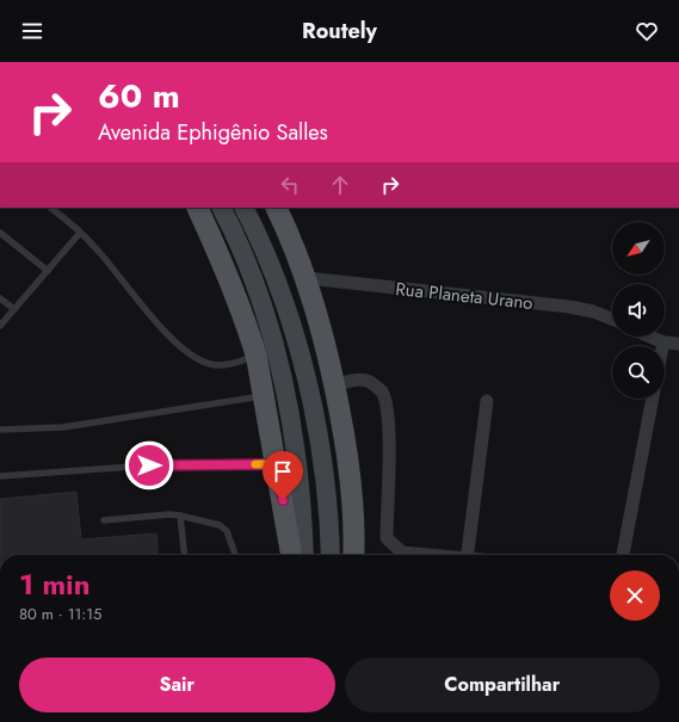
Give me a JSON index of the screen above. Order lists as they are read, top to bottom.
{
  "streets": {
    "street": ["Rua Planeta Urano"]
  },
  "north": "bottom left",
  "page": {
    "header": "Routely",
    "turn": ["60 m", "Avenida Ephigênio Salles"],
    "heading": ["1 min", "80 m · 11:15"],
    "buttons": ["Sair", "Compartilhar"]
  }
}
